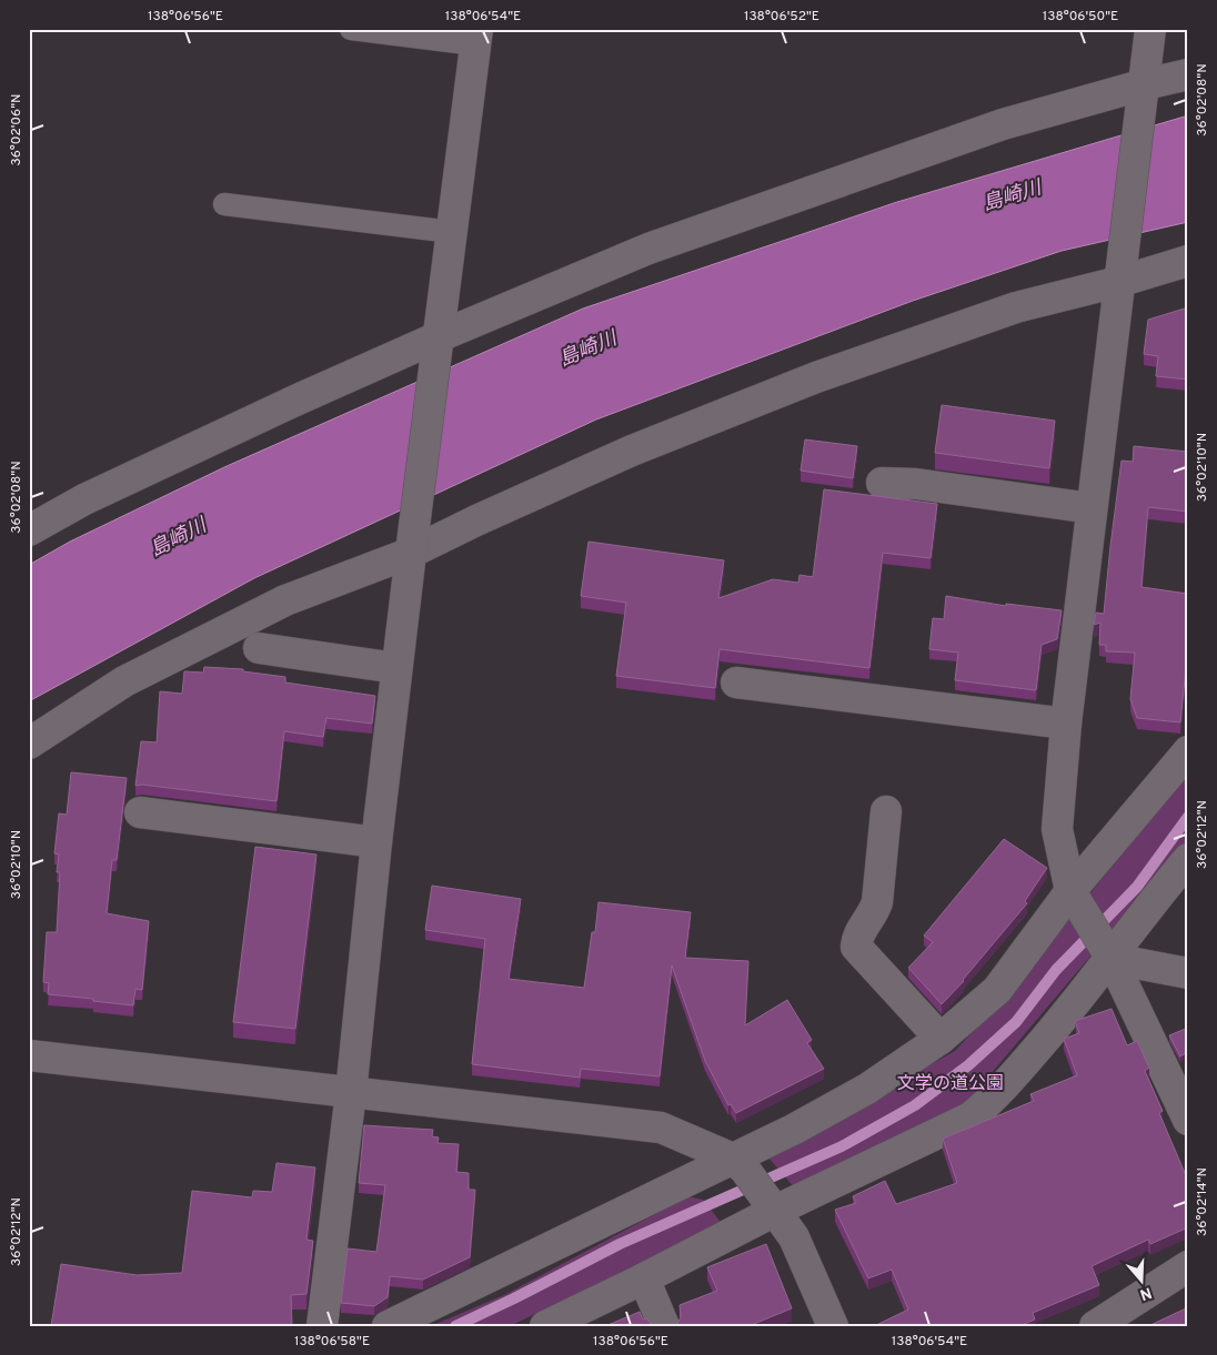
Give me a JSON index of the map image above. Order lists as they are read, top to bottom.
{
  "water": ["島崎川"],
  "parks": ["文学の道公園"],
  "north": "bottom",
  "coordinates": [
    "138°06'56\"E",
    "138°06'54\"E",
    "138°06'52\"E",
    "138°06'50\"E",
    "36°02'08\"N",
    "36°02'06\"N",
    "36°02'10\"N",
    "36°02'12\"N",
    "36°02'14\"N",
    "138°06'58\"E"
  ]
}
